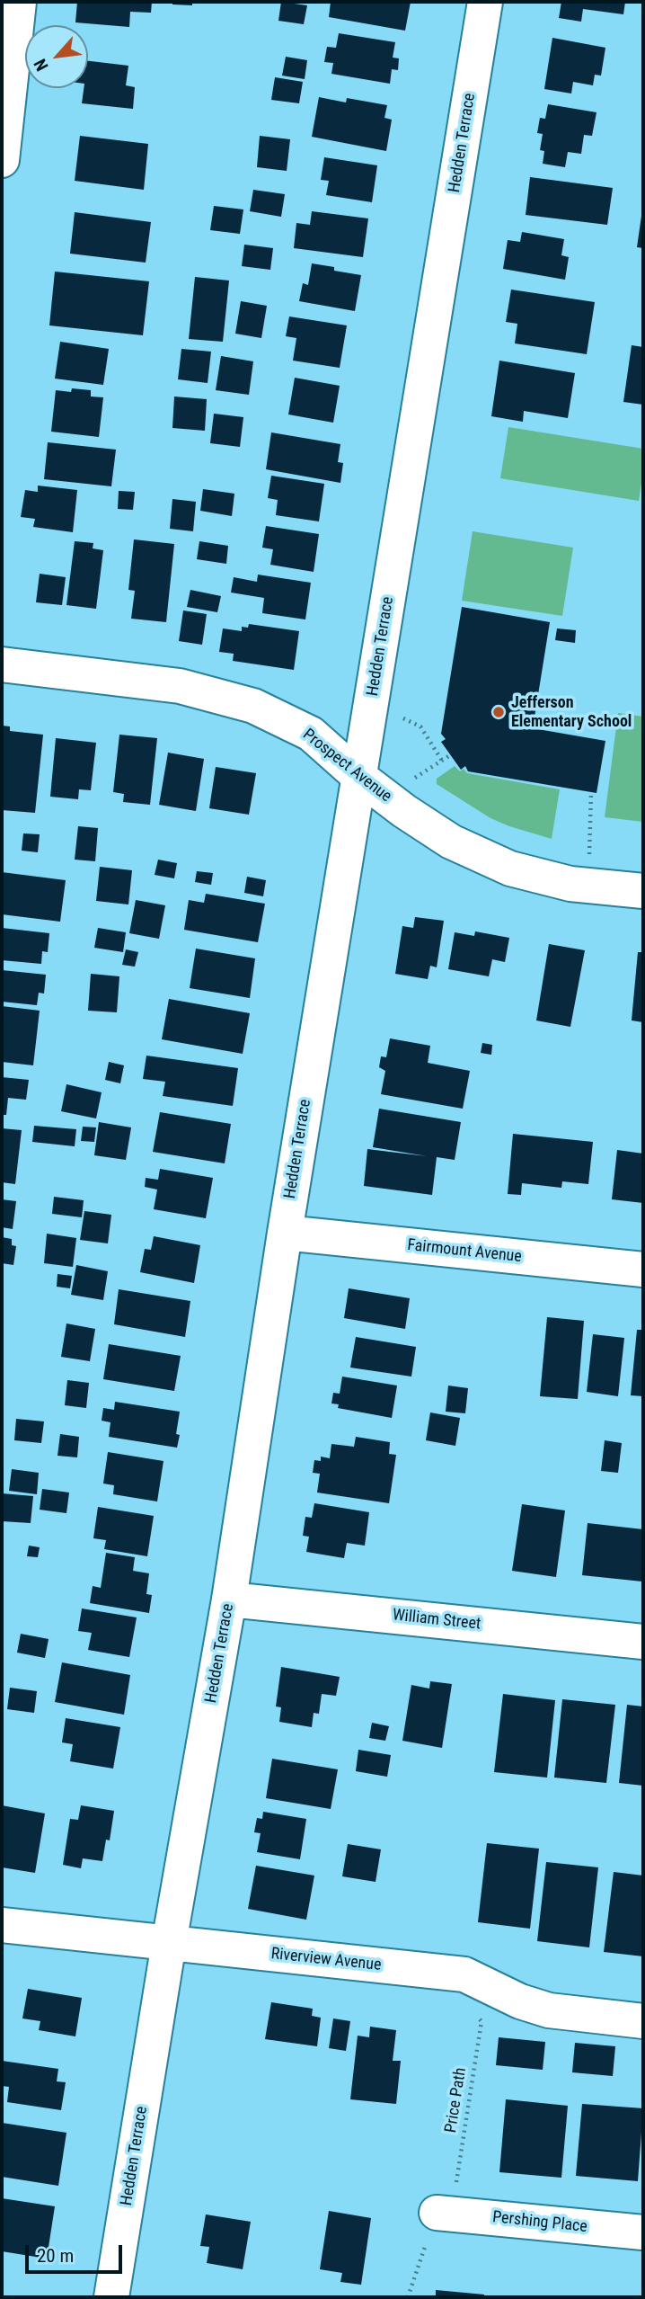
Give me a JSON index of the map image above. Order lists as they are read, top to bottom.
{
  "streets": {
    "street": [
      "Hedden Terrace",
      "Prospect Avenue",
      "Fairmount Avenue",
      "William Street",
      "Riverview Avenue",
      "Pershing Place"
    ],
    "path": ["Price Path"]
  },
  "crossings": [
    ["Hedden Terrace", "Prospect Avenue"],
    ["Hedden Terrace", "Fairmount Avenue"],
    ["Hedden Terrace", "William Street"],
    ["Hedden Terrace", "Riverview Avenue"],
    ["Price Path", "Pershing Place"]
  ],
  "places": ["Jefferson Elementary School"],
  "scale_bar": "20 m",
  "north": "bottom left"
}
